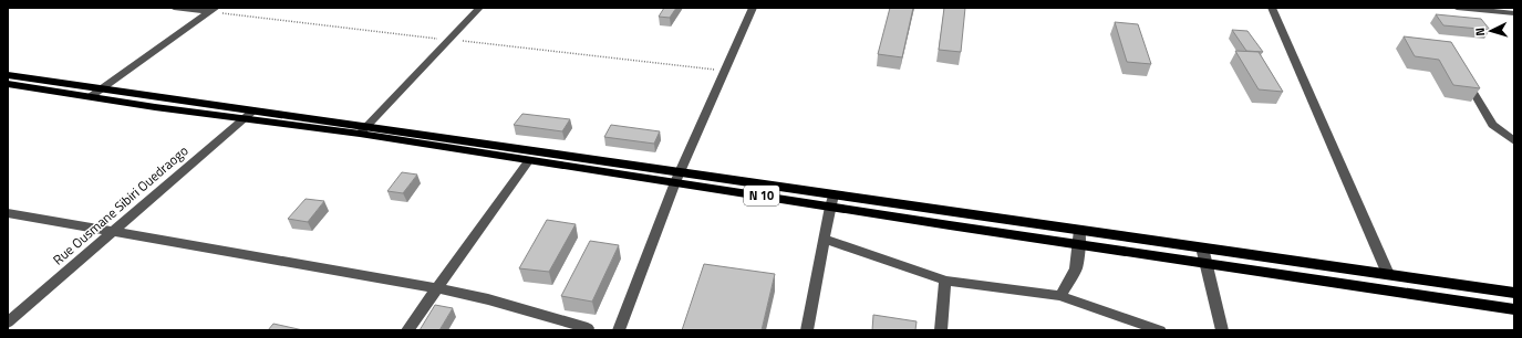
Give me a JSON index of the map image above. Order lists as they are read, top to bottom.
{
  "streets": {
    "main road": ["N 10"],
    "street": ["Rue Ousmane Sibiri Ouedraogo"]
  },
  "crossings": [
    ["N 10", "Rue Ousmane Sibiri Ouedraogo"]
  ],
  "north": "left"
}
